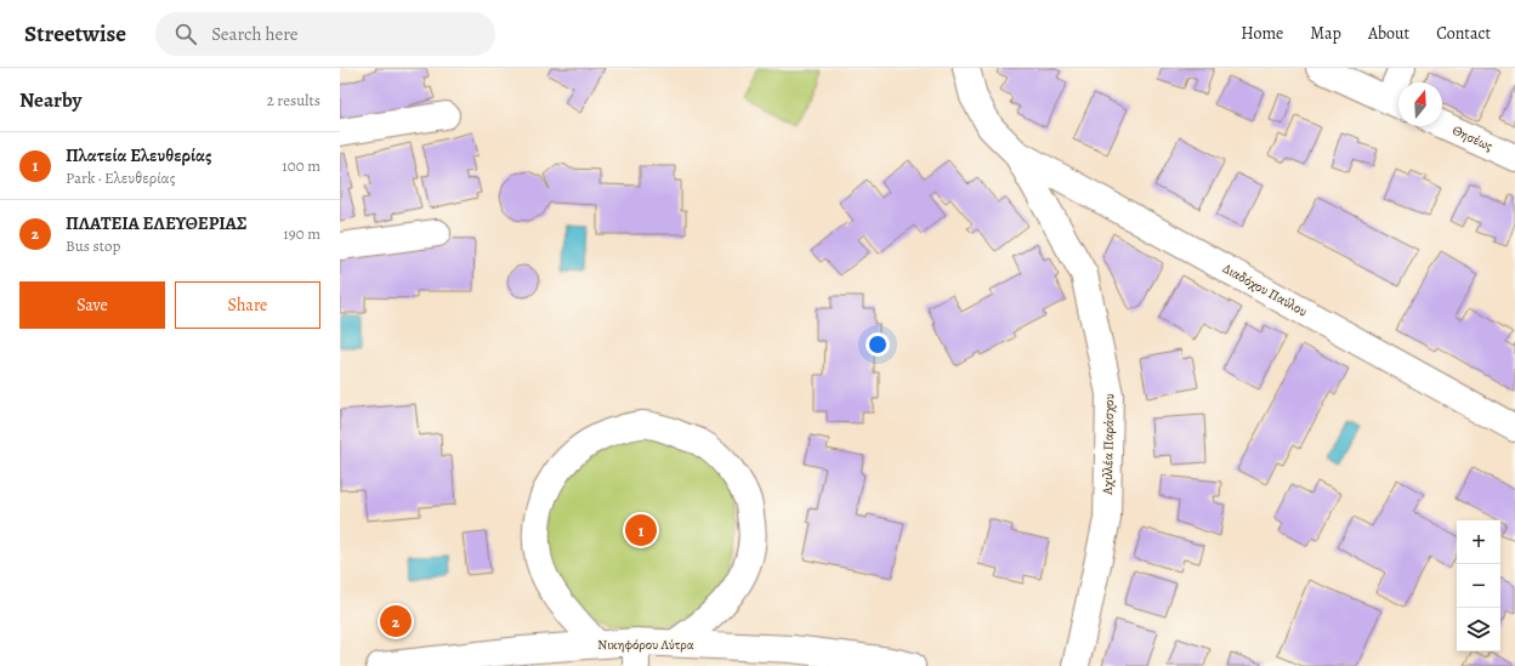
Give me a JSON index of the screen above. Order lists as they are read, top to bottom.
{
  "streets": {
    "street": [
      "Θησέως",
      "Διαδόχου Παύλου",
      "Αχιλλέα Παράσχου",
      "Νικηφόρου Λύτρα"
    ]
  },
  "crossings": [
    ["Διαδόχου Παύλου", "Αχιλλέα Παράσχου"]
  ],
  "north": "top",
  "page": {
    "header": "Streetwise",
    "search": "Search here",
    "nav": [
      "Home",
      "Map",
      "About",
      "Contact"
    ],
    "heading": ["Nearby", "2 results"],
    "list": [
      {
        "mark": "1",
        "name": "Πλατεία Ελευθερίας",
        "note": "Park · Ελευθερίας",
        "value": "100 m"
      },
      {
        "mark": "2",
        "name": "ΠΛΑΤΕΙΑ ΕΛΕΥΘΕΡΙΑΣ",
        "note": "Bus stop",
        "value": "190 m"
      }
    ],
    "buttons": ["Save", "Share"],
    "pins": ["1", "2"],
    "map_buttons": ["+", "−"]
  }
}
